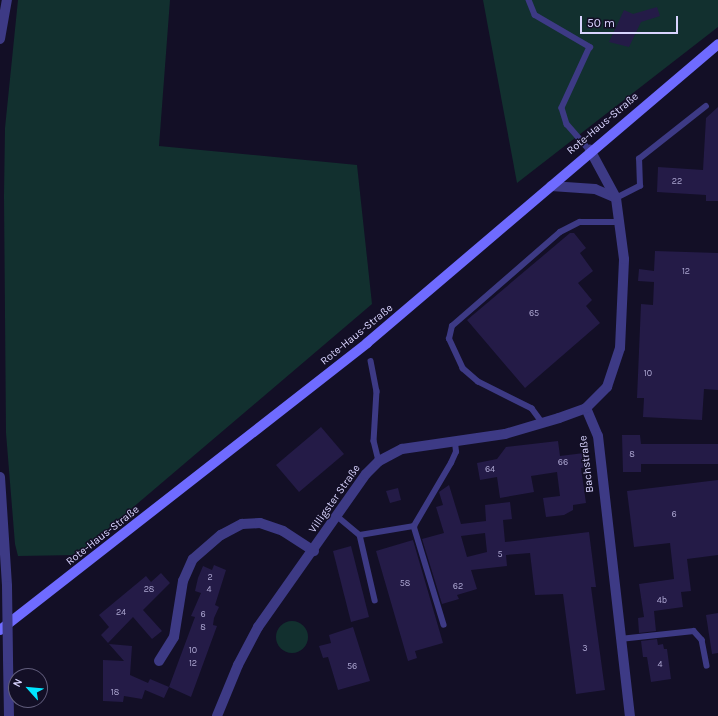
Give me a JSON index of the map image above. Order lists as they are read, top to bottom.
{
  "streets": {
    "main road": ["Rote-Haus-Straße"],
    "street": ["Bachstraße", "Villigster Straße"]
  },
  "crossings": [
    ["Bachstraße", "Villigster Straße"]
  ],
  "house_numbers": [
    "22",
    "12",
    "65",
    "10",
    "8",
    "66",
    "64",
    "6",
    "5",
    "2",
    "58",
    "62",
    "28",
    "4",
    "4b",
    "24",
    "6",
    "8",
    "3",
    "10",
    "12",
    "4",
    "56",
    "18"
  ],
  "scale_bar": "50 m",
  "north": "top left"
}
